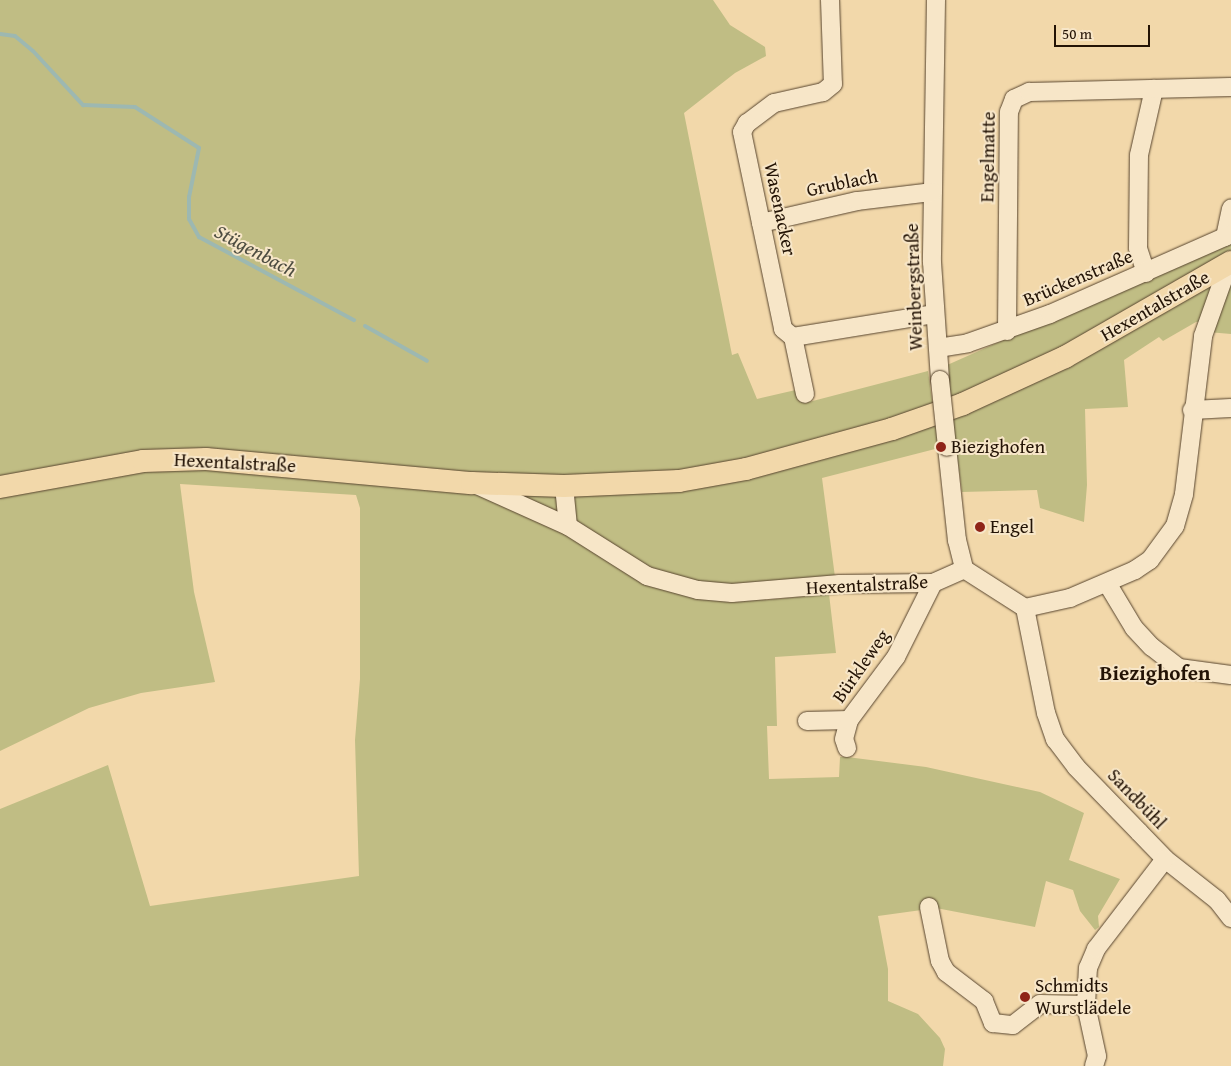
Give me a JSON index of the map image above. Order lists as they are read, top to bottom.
{
  "streets": {
    "main road": ["Hexentalstraße"],
    "street": [
      "Engelmatte",
      "Grublach",
      "Wasenacker",
      "Brückenstraße",
      "Weinbergstraße",
      "Bürkleweg",
      "Sandbühl"
    ]
  },
  "crossings": [
    ["Engelmatte", "Brückenstraße"],
    ["Grublach", "Wasenacker"],
    ["Grublach", "Weinbergstraße"],
    ["Brückenstraße", "Weinbergstraße"],
    ["Weinbergstraße", "Hexentalstraße"],
    ["Hexentalstraße", "Bürkleweg"],
    ["Hexentalstraße", "Sandbühl"]
  ],
  "districts": ["Biezighofen"],
  "water": ["Stügenbach"],
  "places": ["Biezighofen", "Engel", "Schmidts Wurstlädele"],
  "scale_bar": "50 m"
}
